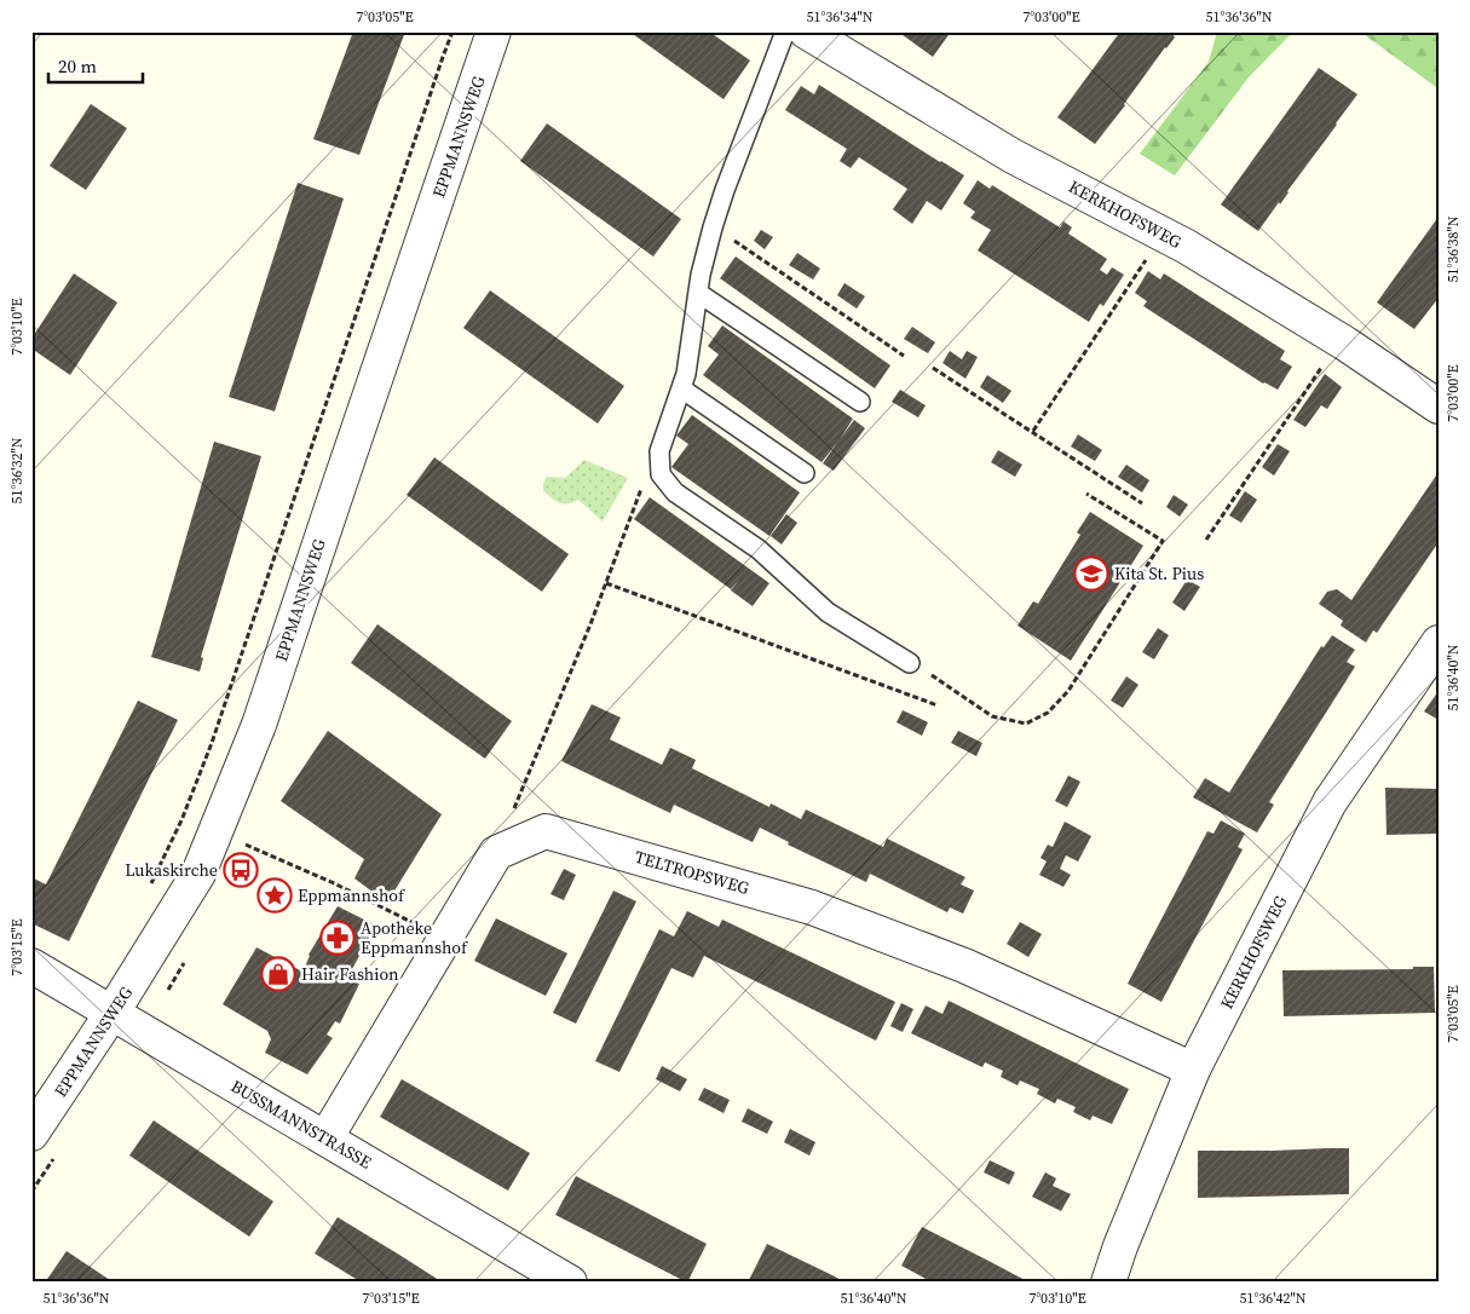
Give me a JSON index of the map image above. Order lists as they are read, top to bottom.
{
  "streets": {
    "street": [
      "EPPMANNSWEG",
      "KERKHOFSWEG",
      "TELTROPSWEG",
      "BUSSMANNSTRASSE"
    ]
  },
  "crossings": [
    ["EPPMANNSWEG", "BUSSMANNSTRASSE"],
    ["KERKHOFSWEG", "TELTROPSWEG"]
  ],
  "places": {
    "school or university": ["Kita St. Pius"],
    "bus stop": ["Lukaskirche"],
    "place": ["Eppmannshof"],
    "pharmacy": ["Apotheke Eppmannshof"],
    "shop": ["Hair Fashion"]
  },
  "scale_bar": "20 m",
  "coordinates": [
    "7°03'05\"E",
    "51°36'34\"N",
    "7°03'00\"E",
    "51°36'36\"N",
    "51°36'38\"N",
    "7°03'10\"E",
    "51°36'32\"N",
    "51°36'40\"N",
    "7°03'15\"E",
    "51°36'42\"N"
  ]
}
